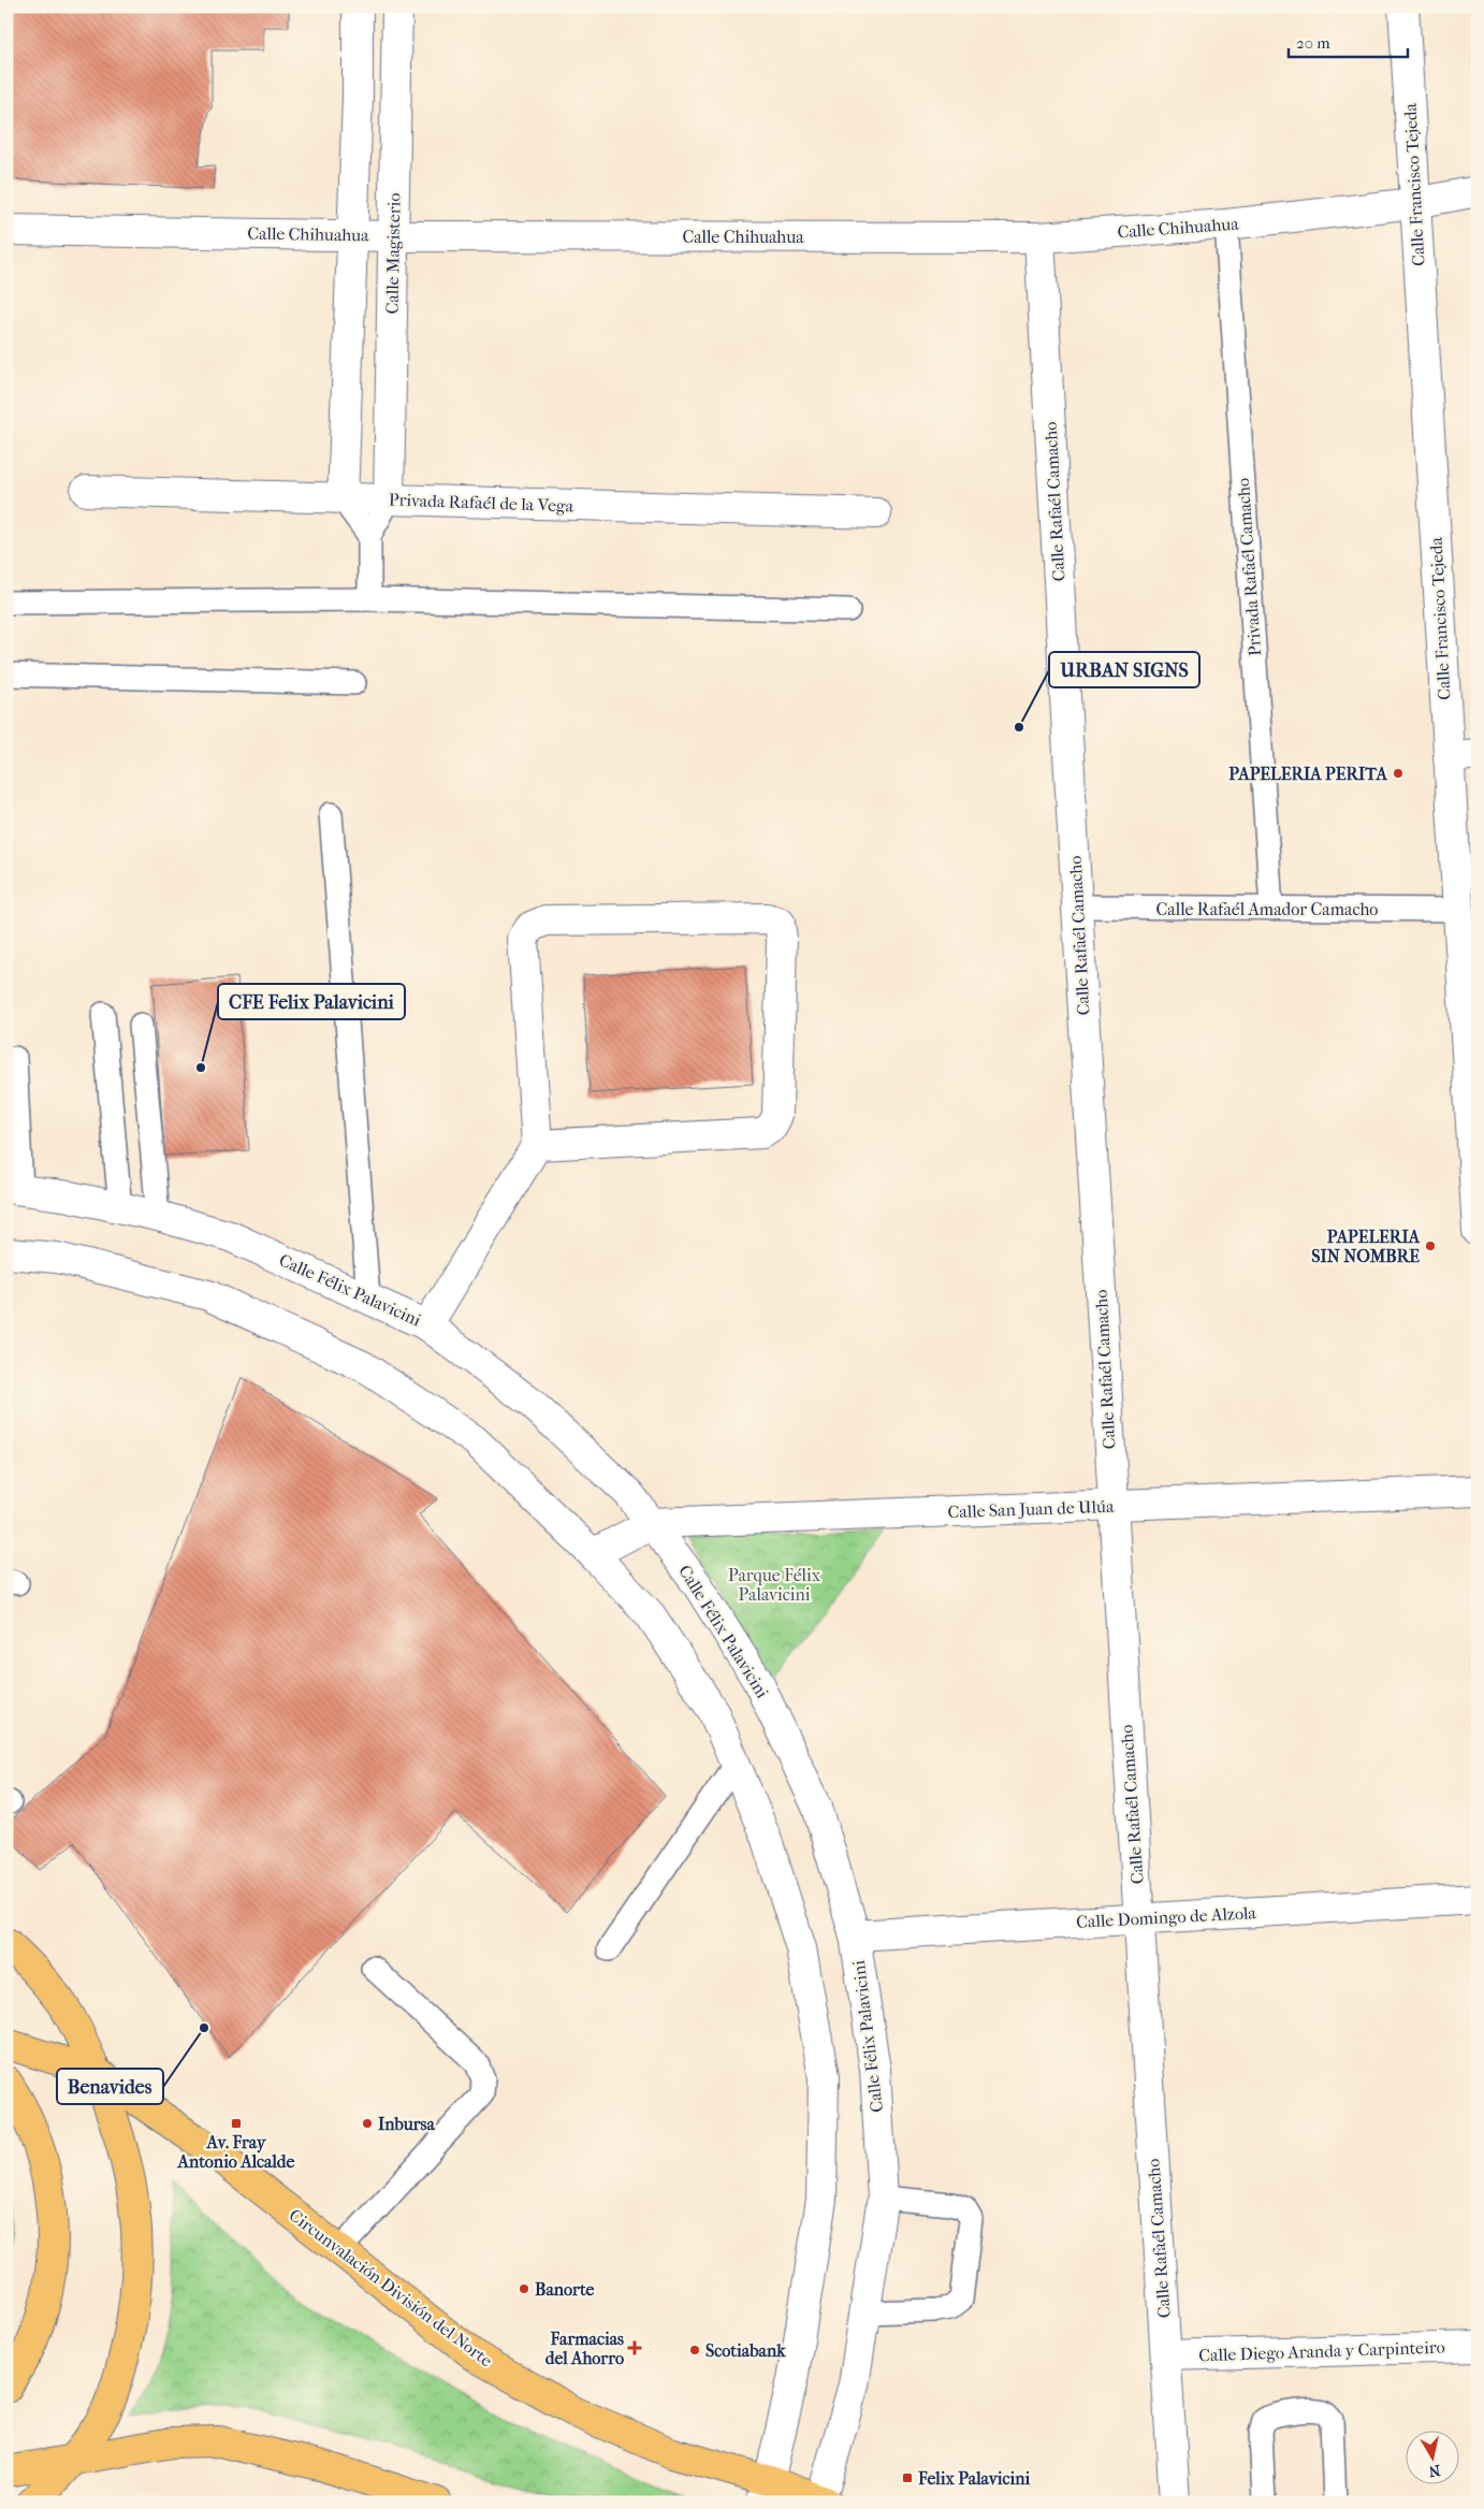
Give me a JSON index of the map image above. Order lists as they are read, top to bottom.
{
  "streets": {
    "main road": ["Circunvalación División del Norte"],
    "street": [
      "Calle Francisco Tejeda",
      "Calle Chihuahua",
      "Calle Magisterio",
      "Calle Rafaél Camacho",
      "Privada Rafaél de la Vega",
      "Calle Félix Palavicini",
      "Calle San Juan de Ulúa",
      "Calle Domingo de Alzola",
      "Calle Diego Aranda y Carpinteiro"
    ],
    "lane": ["Privada Rafaél Camacho", "Calle Rafaél Amador Camacho"]
  },
  "crossings": [
    ["Calle Francisco Tejeda", "Calle Chihuahua"],
    ["Calle Francisco Tejeda", "Calle Rafaél Amador Camacho"],
    ["Calle Chihuahua", "Calle Magisterio"],
    ["Calle Chihuahua", "Calle Rafaél Camacho"],
    ["Calle Chihuahua", "Privada Rafaél Camacho"],
    ["Calle Magisterio", "Privada Rafaél de la Vega"],
    ["Calle Rafaél Camacho", "Calle Rafaél Amador Camacho"],
    ["Calle Rafaél Camacho", "Calle San Juan de Ulúa"],
    ["Calle Rafaél Camacho", "Calle Domingo de Alzola"],
    ["Calle Rafaél Camacho", "Calle Diego Aranda y Carpinteiro"],
    ["Privada Rafaél Camacho", "Calle Rafaél Amador Camacho"],
    ["Calle Félix Palavicini", "Calle San Juan de Ulúa"],
    ["Calle Félix Palavicini", "Calle Domingo de Alzola"],
    ["Calle Félix Palavicini", "Circunvalación División del Norte"]
  ],
  "parks": ["Parque Félix Palavicini"],
  "places": {
    "other": [
      "URBAN SIGNS",
      "PAPELERIA PERITA",
      "CFE Felix Palavicini",
      "PAPELERIA SIN NOMBRE",
      "Benavides",
      "Inbursa",
      "Banorte",
      "Scotiabank"
    ],
    "transit": ["Av. Fray Antonio Alcalde", "Felix Palavicini"],
    "health": ["Farmacias del Ahorro"]
  },
  "scale_bar": "20 m",
  "north": "bottom"
}
